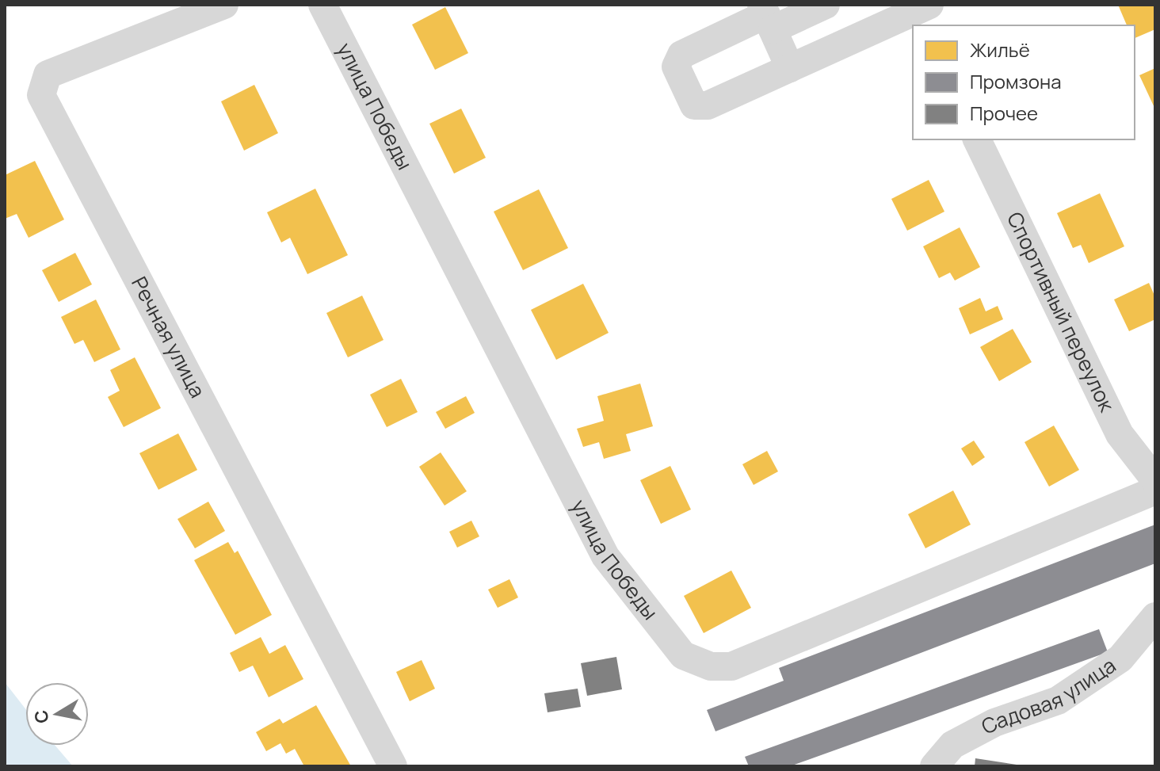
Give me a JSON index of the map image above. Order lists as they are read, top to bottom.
{
  "streets": {
    "street": [
      "улица Победы",
      "Спортивный переулок",
      "Речная улица",
      "Садовая улица"
    ]
  },
  "legend": ["Жильё", "Промзона", "Прочее"],
  "north": "left"
}
